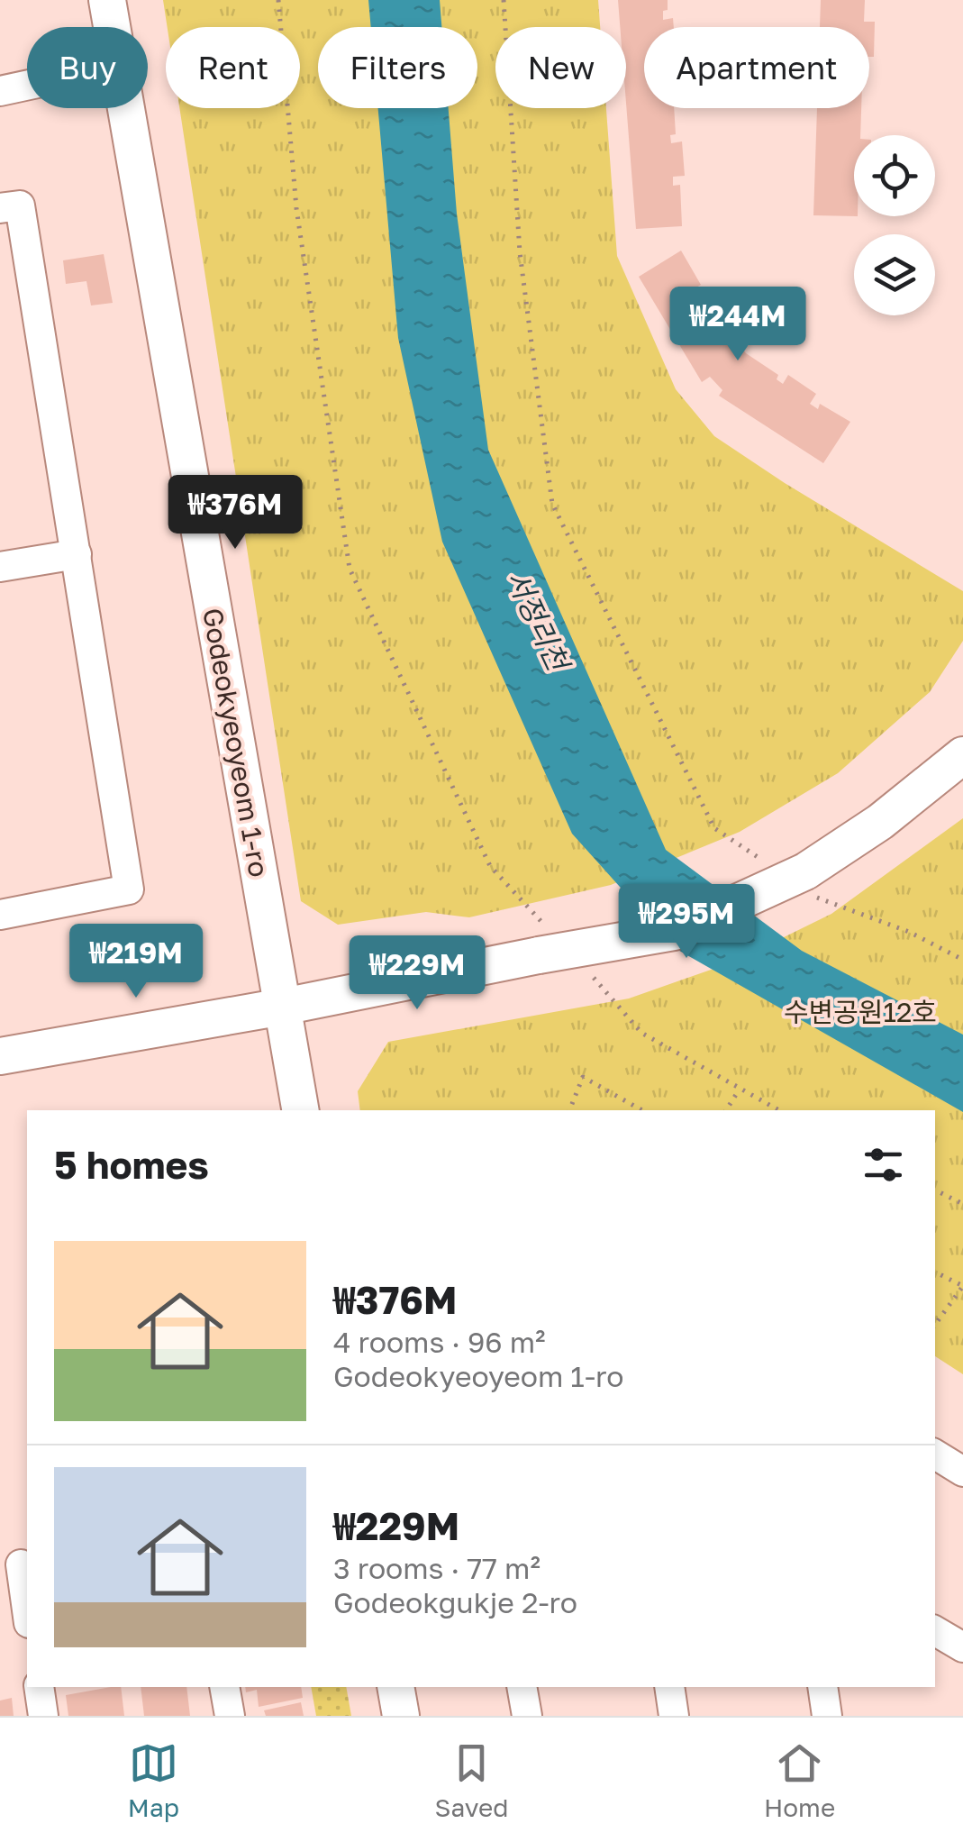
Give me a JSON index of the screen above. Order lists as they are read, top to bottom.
{
  "streets": {
    "street": ["Godeokyeoyeom 1-ro"]
  },
  "water": ["서정리천"],
  "parks": ["수변공원12호"],
  "page": {
    "chip": [
      "Buy",
      "Rent",
      "Filters",
      "New",
      "Apartment"
    ],
    "price": [
      "₩244M",
      "₩376M",
      "₩295M",
      "₩219M",
      "₩229M"
    ],
    "heading": "5 homes",
    "list": [
      {
        "name": "₩376M",
        "note": "4 rooms · 96 m² · Godeokyeoyeom 1-ro"
      },
      {
        "name": "₩229M",
        "note": "3 rooms · 77 m² · Godeokgukje 2-ro"
      }
    ],
    "tabs": ["Map", "Saved", "Home"]
  }
}
